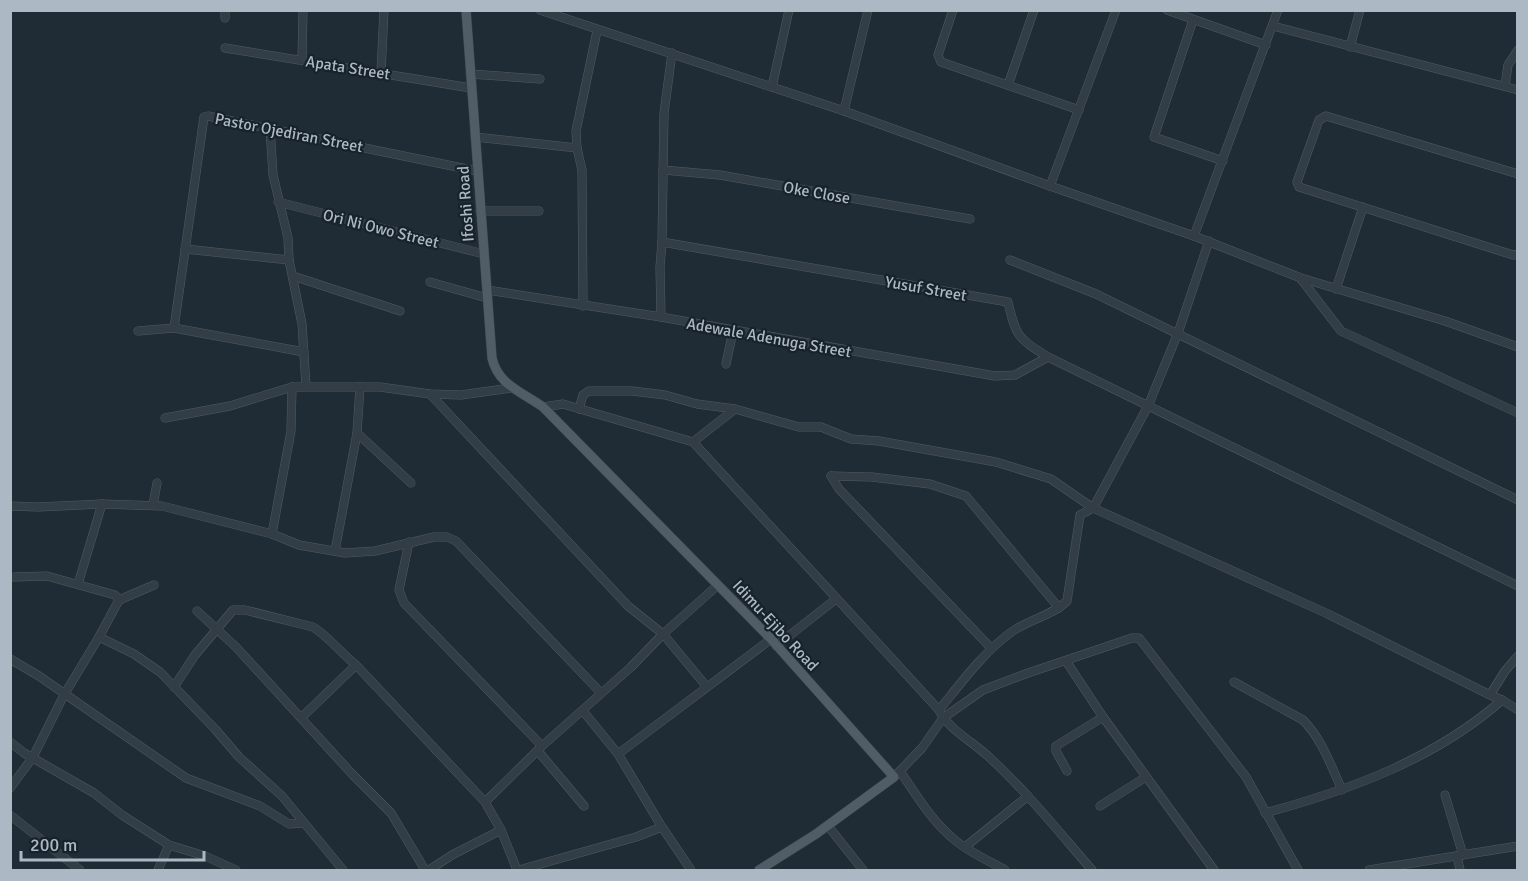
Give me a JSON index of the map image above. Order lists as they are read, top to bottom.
{
  "streets": {
    "main road": ["Ifoshi Road", "Idimu-Ejibo Road"],
    "street": [
      "Apata Street",
      "Pastor Ojediran Street",
      "Oke Close",
      "Ori Ni Owo Street",
      "Yusuf Street",
      "Adewale Adenuga Street"
    ]
  },
  "crossings": [
    ["Apata Street", "Ifoshi Road"],
    ["Pastor Ojediran Street", "Ifoshi Road"],
    ["Ifoshi Road", "Ori Ni Owo Street"],
    ["Ifoshi Road", "Adewale Adenuga Street"],
    ["Ifoshi Road", "Idimu-Ejibo Road"],
    ["Yusuf Street", "Adewale Adenuga Street"]
  ],
  "scale_bar": "200 m"
}
